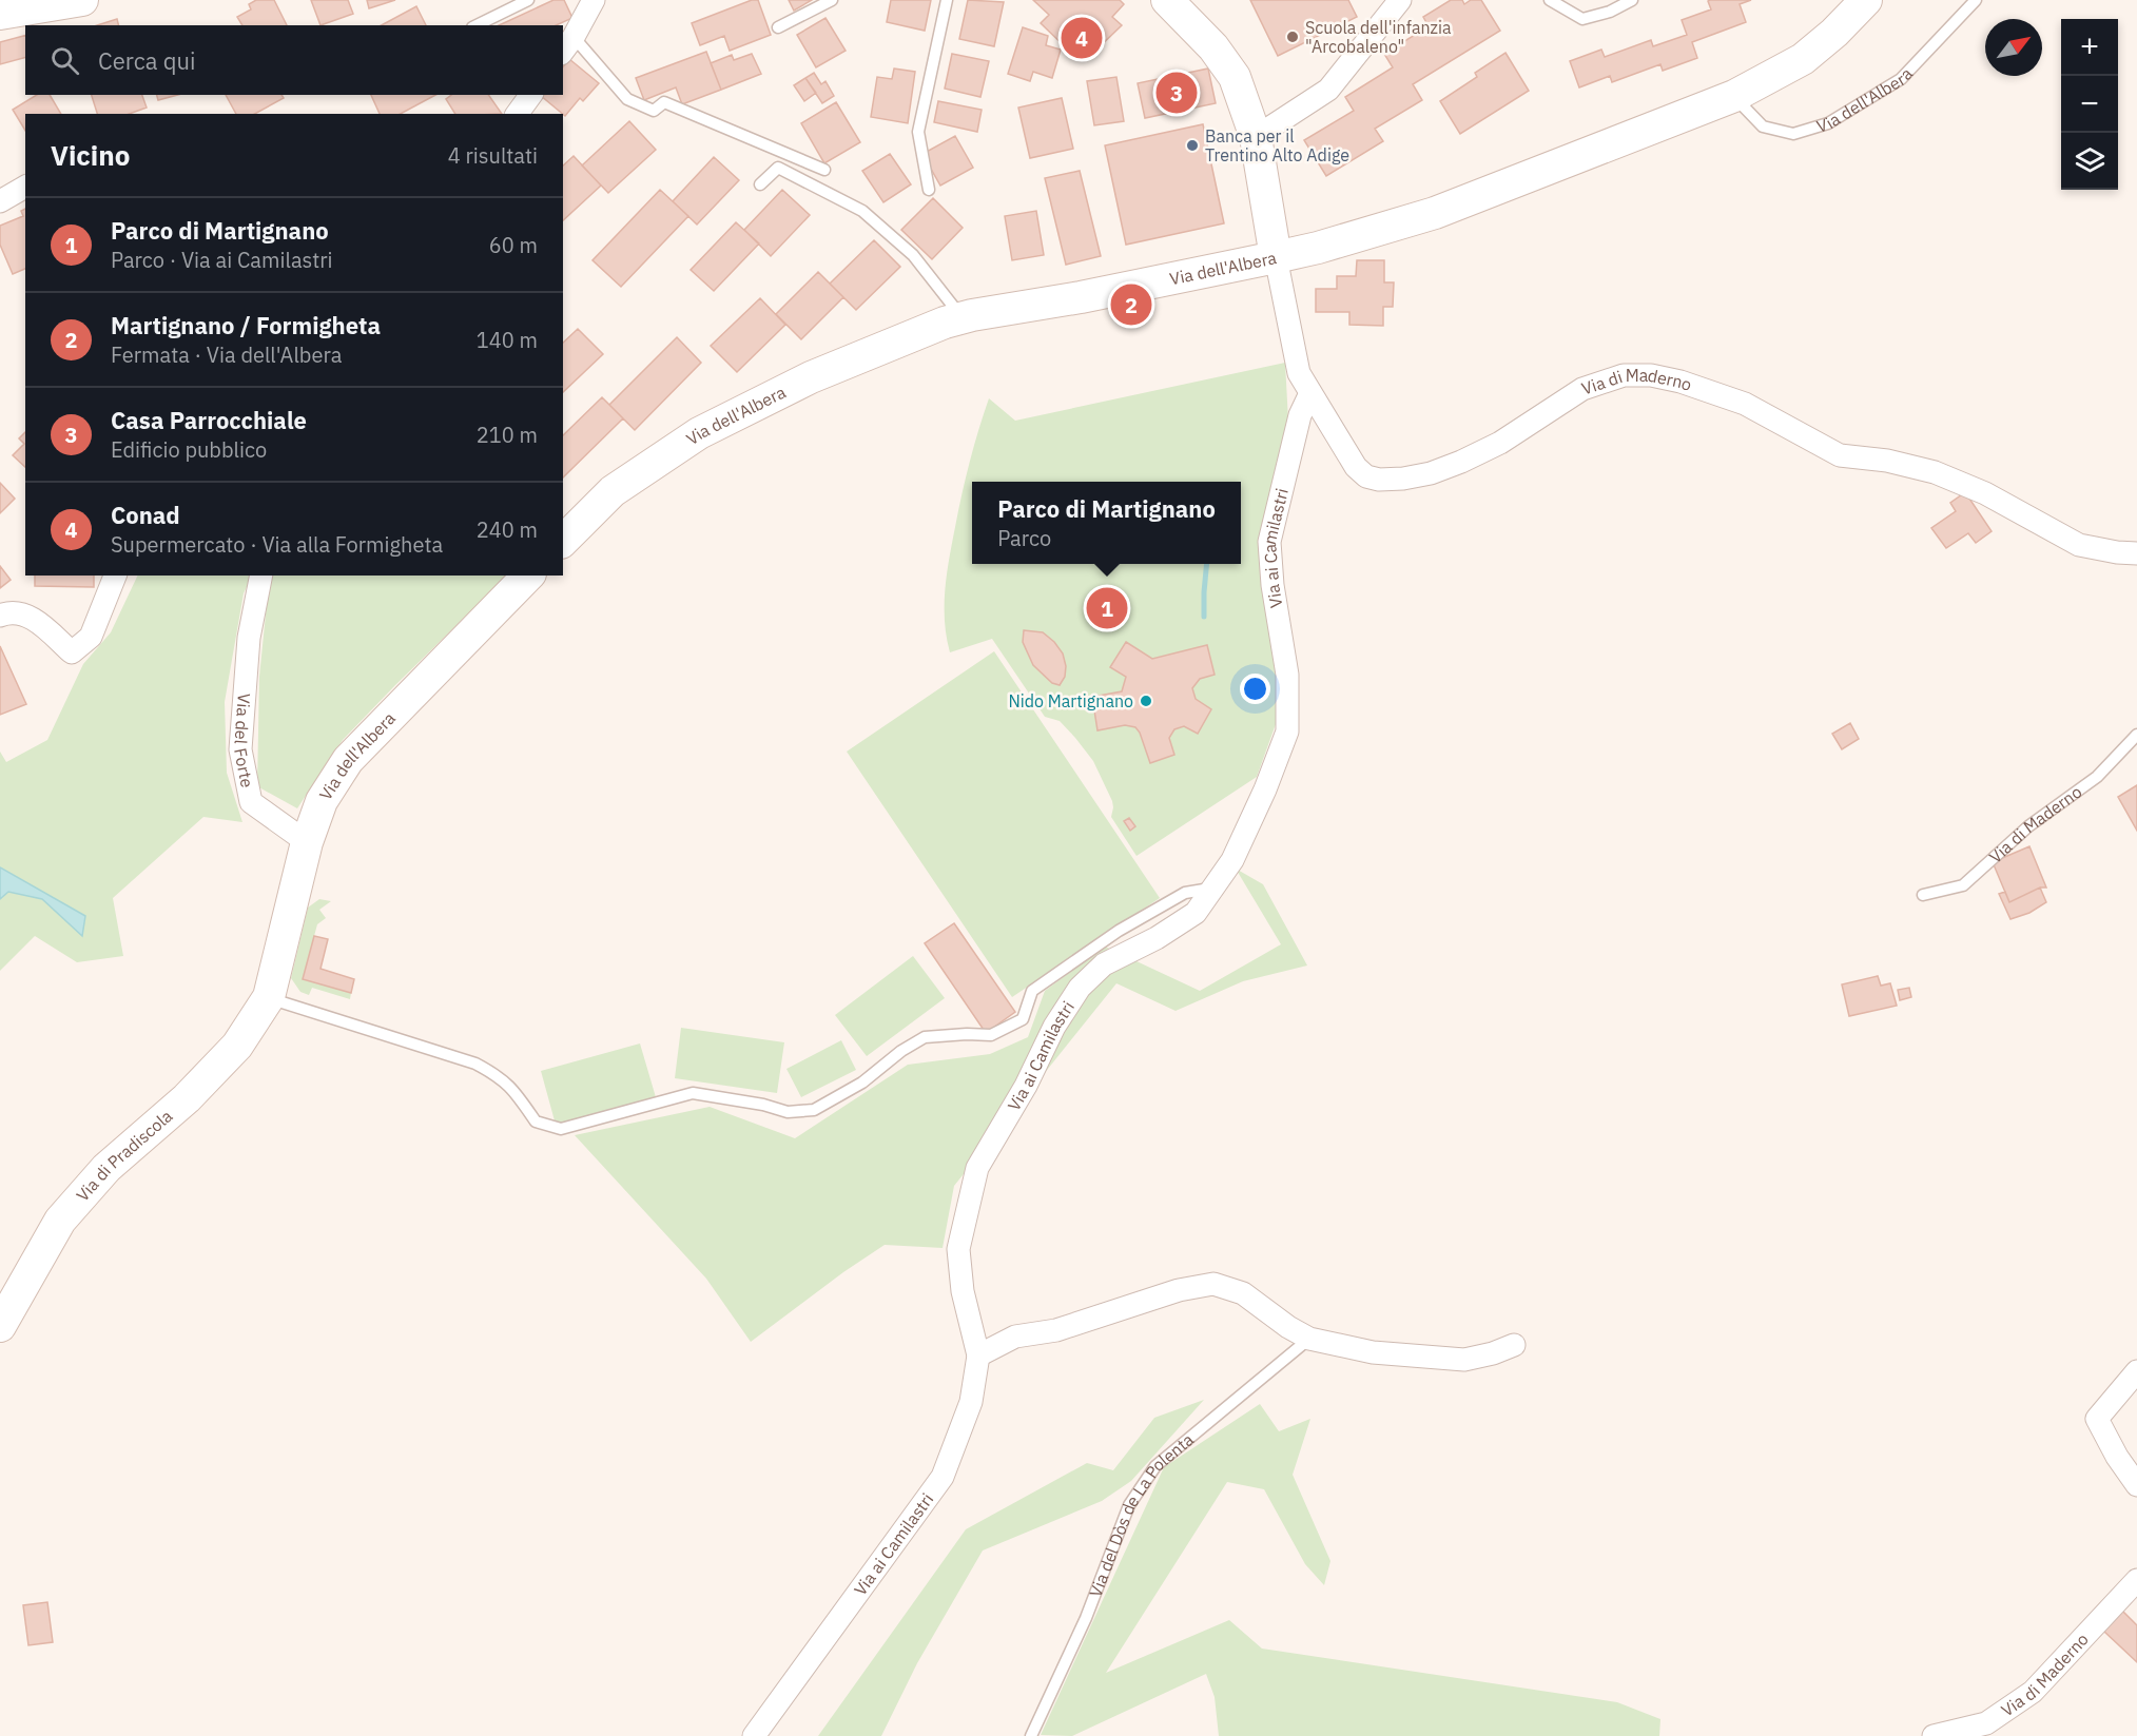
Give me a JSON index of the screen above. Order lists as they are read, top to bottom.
{
  "streets": {
    "street": [
      "Via dell'Albera",
      "Via di Maderno",
      "Via ai Camilastri",
      "Via del Forte",
      "Via di Pradiscola"
    ],
    "lane": ["Via del Dòs de La Polenta"]
  },
  "crossings": [
    ["Via dell'Albera", "Via di Maderno"],
    ["Via dell'Albera", "Via del Forte"],
    ["Via dell'Albera", "Via di Pradiscola"],
    ["Via di Maderno", "Via ai Camilastri"],
    ["Via del Forte", "Via di Pradiscola"]
  ],
  "places": ["Scuola dell'infanzia \"Arcobaleno\"", "Banca per il Trentino Alto Adige", "Nido Martignano"],
  "north": "top right",
  "page": {
    "pins": [
      "4",
      "3",
      "2",
      "1"
    ],
    "map_buttons": ["+", "−"],
    "search": "Cerca qui",
    "heading": ["Vicino", "4 risultati"],
    "list": [
      {
        "mark": "1",
        "name": "Parco di Martignano",
        "note": "Parco · Via ai Camilastri",
        "value": "60 m"
      },
      {
        "mark": "2",
        "name": "Martignano / Formigheta",
        "note": "Fermata · Via dell'Albera",
        "value": "140 m"
      },
      {
        "mark": "3",
        "name": "Casa Parrocchiale",
        "note": "Edificio pubblico",
        "value": "210 m"
      },
      {
        "mark": "4",
        "name": "Conad",
        "note": "Supermercato · Via alla Formigheta",
        "value": "240 m"
      }
    ],
    "popup": ["Parco di Martignano", "Parco"]
  }
}
